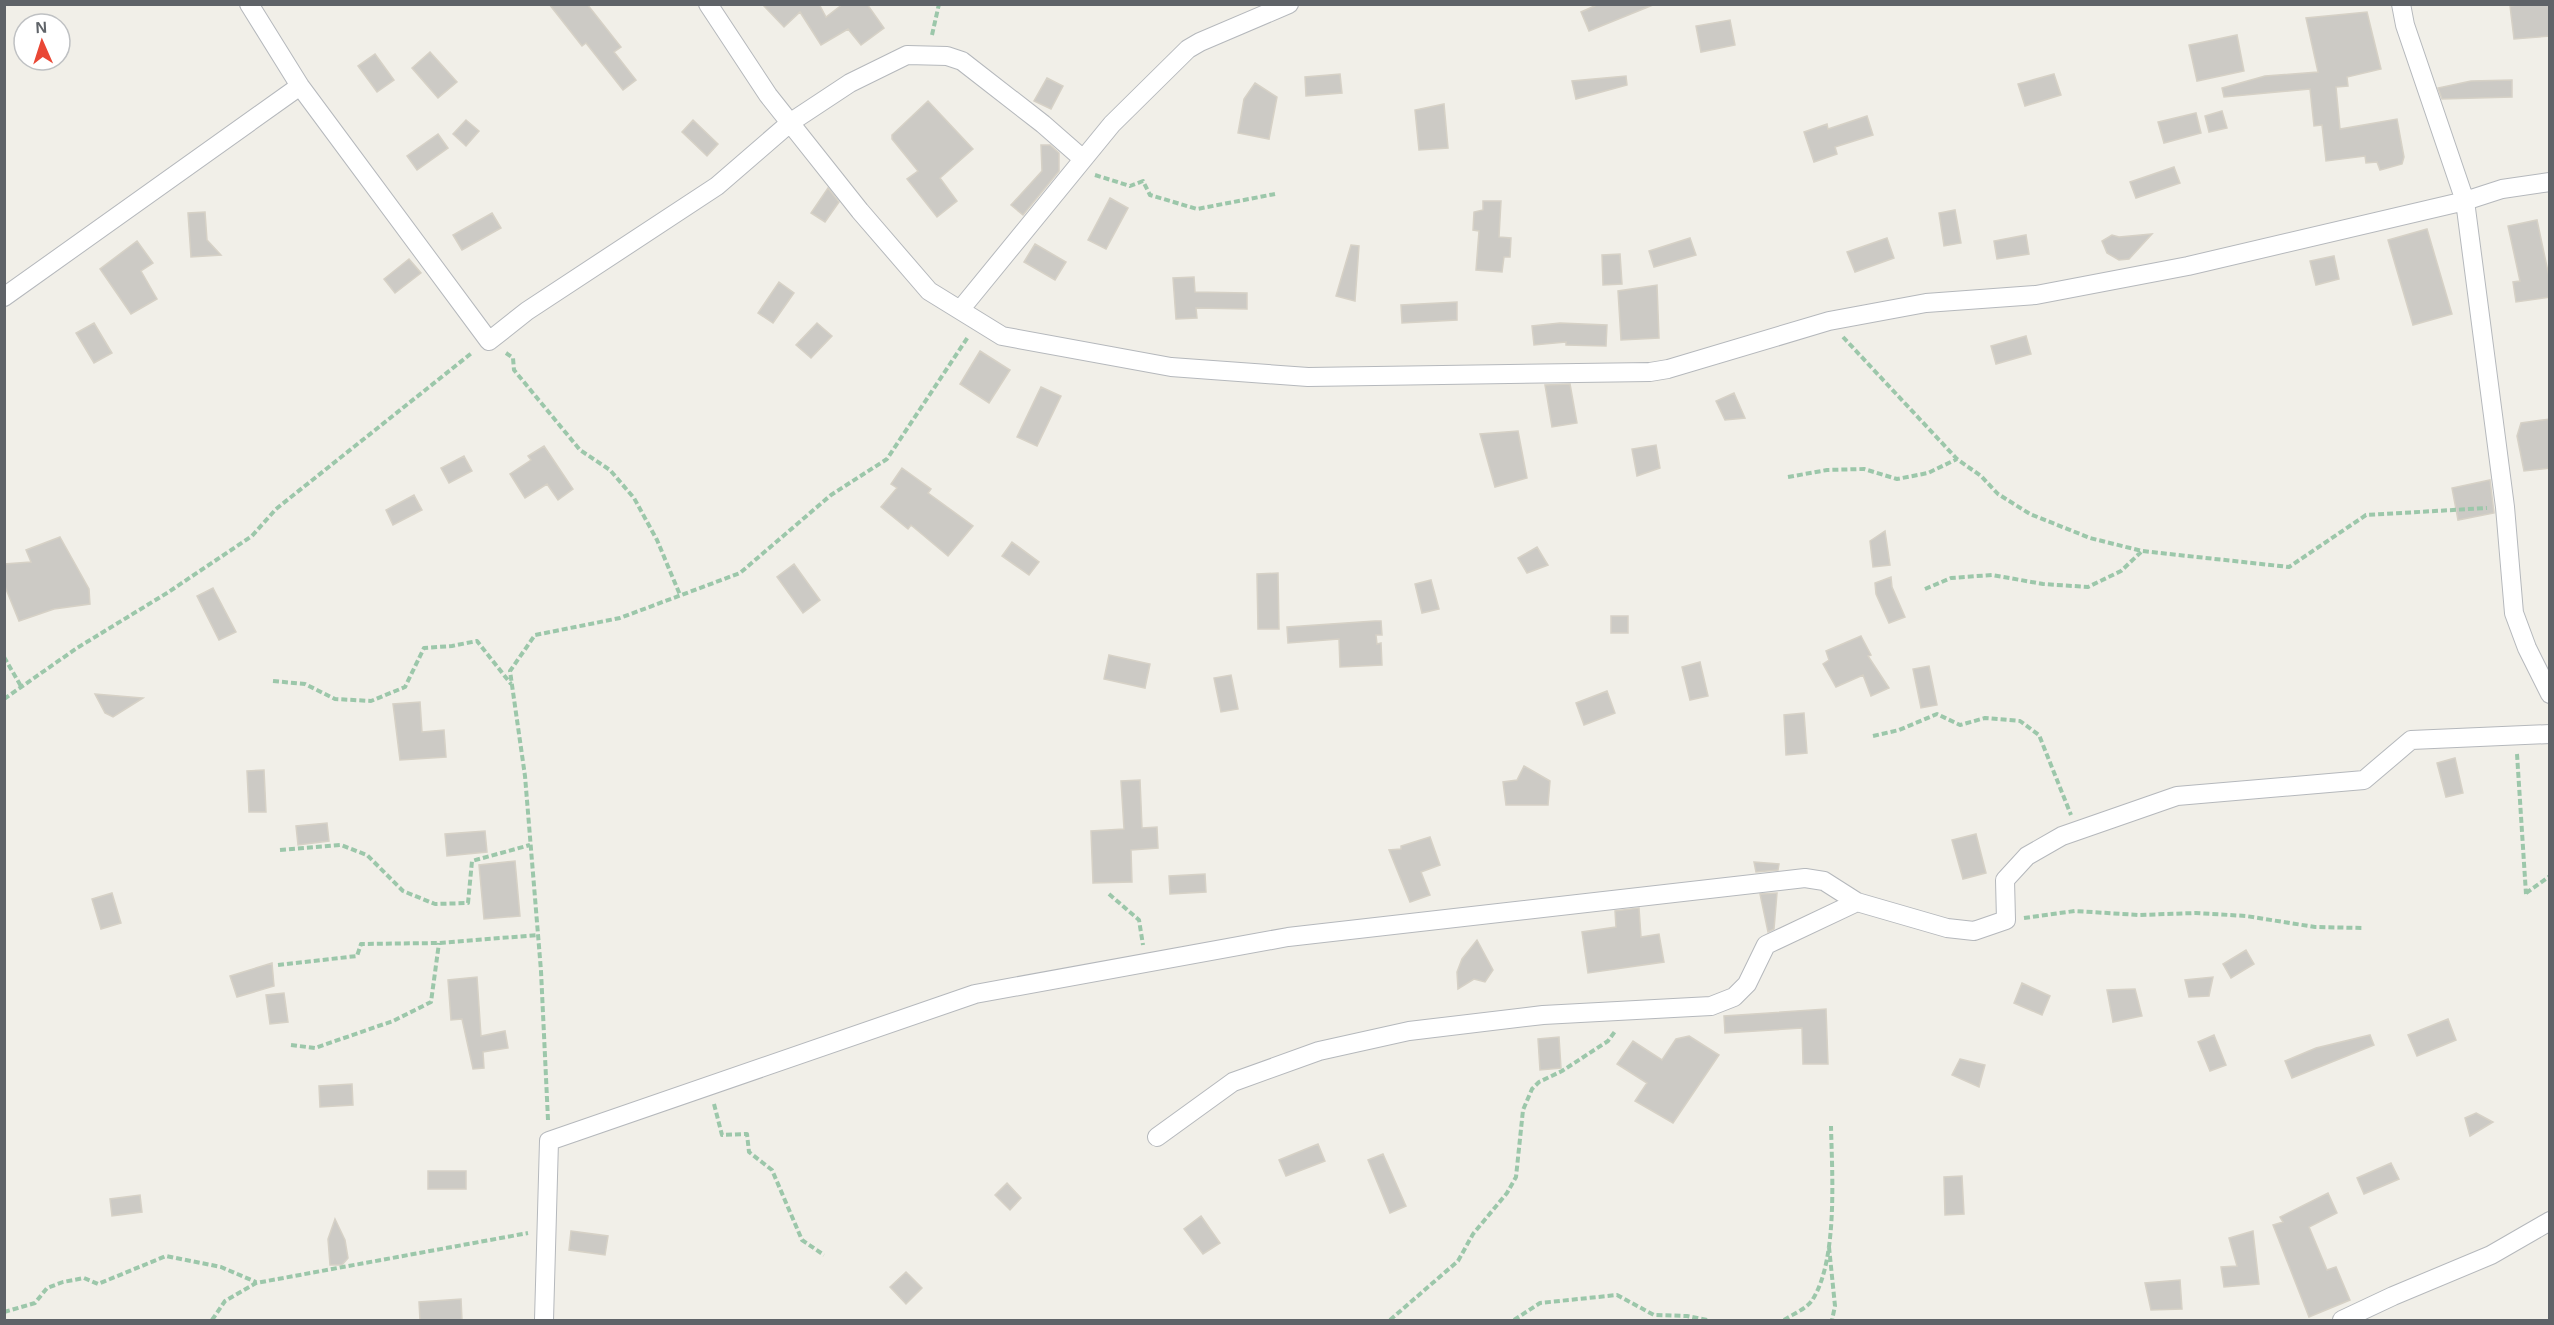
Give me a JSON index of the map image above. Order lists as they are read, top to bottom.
{
  "north": "top"
}
